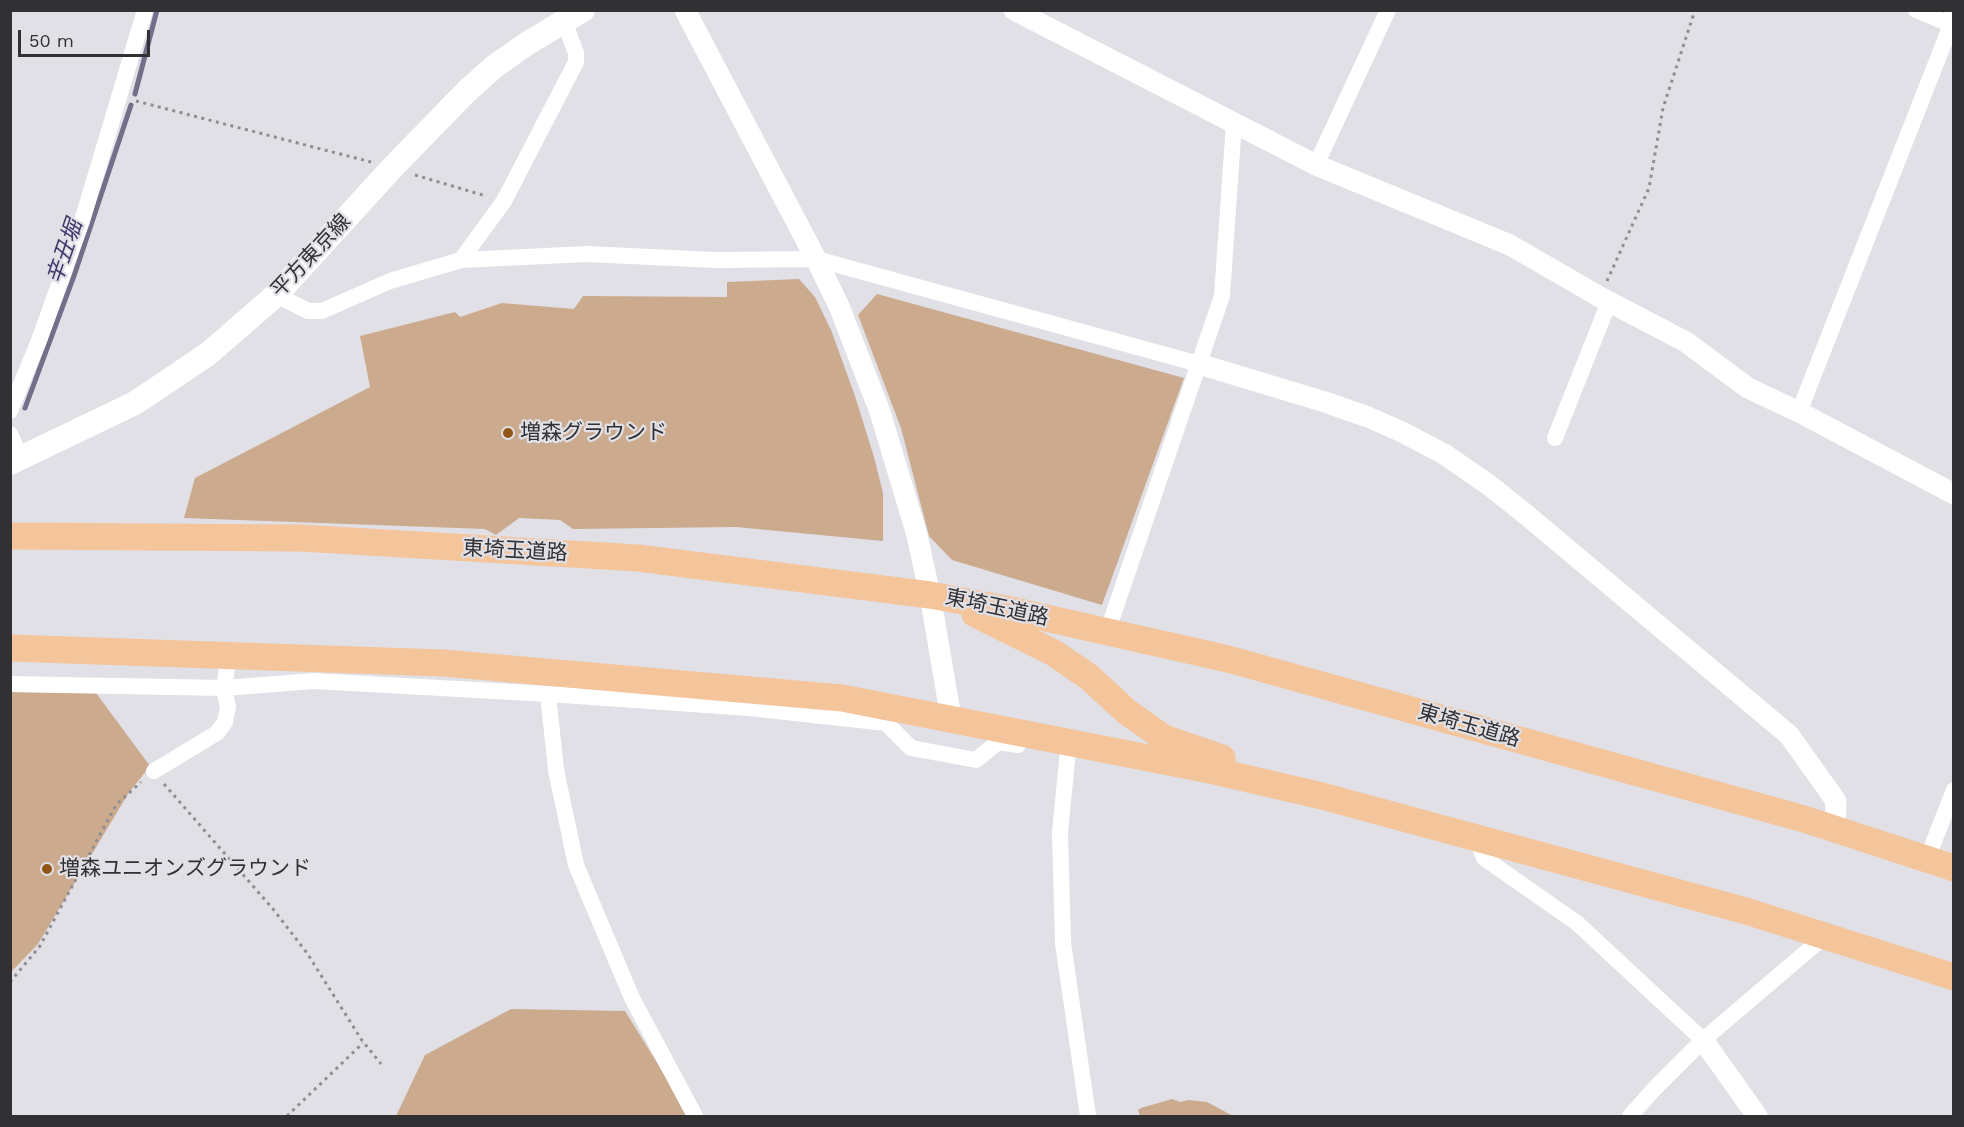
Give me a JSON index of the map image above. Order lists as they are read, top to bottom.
{
  "streets": {
    "highway": ["東埼玉道路"],
    "main road": ["平方東京線"]
  },
  "water": ["辛丑堀"],
  "places": ["増森グラウンド", "増森ユニオンズグラウンド"],
  "scale_bar": "50 m"
}
